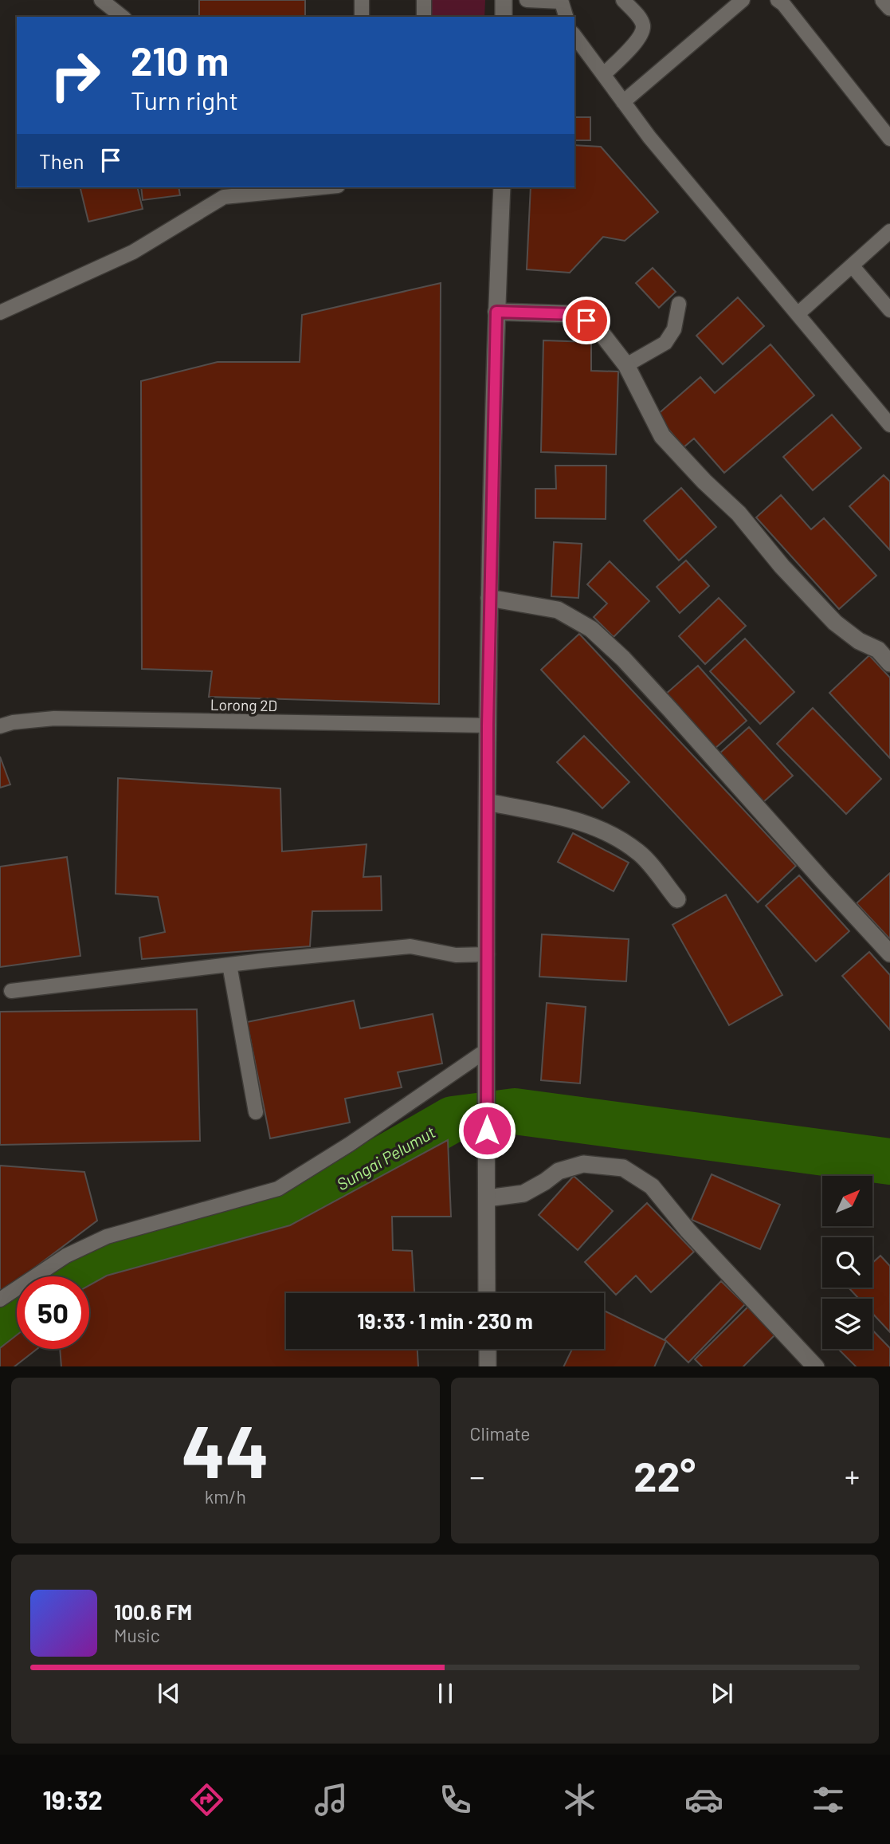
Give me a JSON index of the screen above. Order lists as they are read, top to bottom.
{
  "streets": {
    "lane": ["Lorong 2D"]
  },
  "water": ["Sungai Pelumut"],
  "north": "top right",
  "page": {
    "turn": ["210 m", "Turn right"],
    "then": "Then",
    "limit": "50",
    "trip": "19:33 · 1 min · 230 m",
    "tile": [
      ["44", "km/h"],
      "Climate"
    ],
    "heat": ["−", "22°", "+"],
    "song": ["100.6 FM", "Music"],
    "tabs": "19:32"
  }
}
